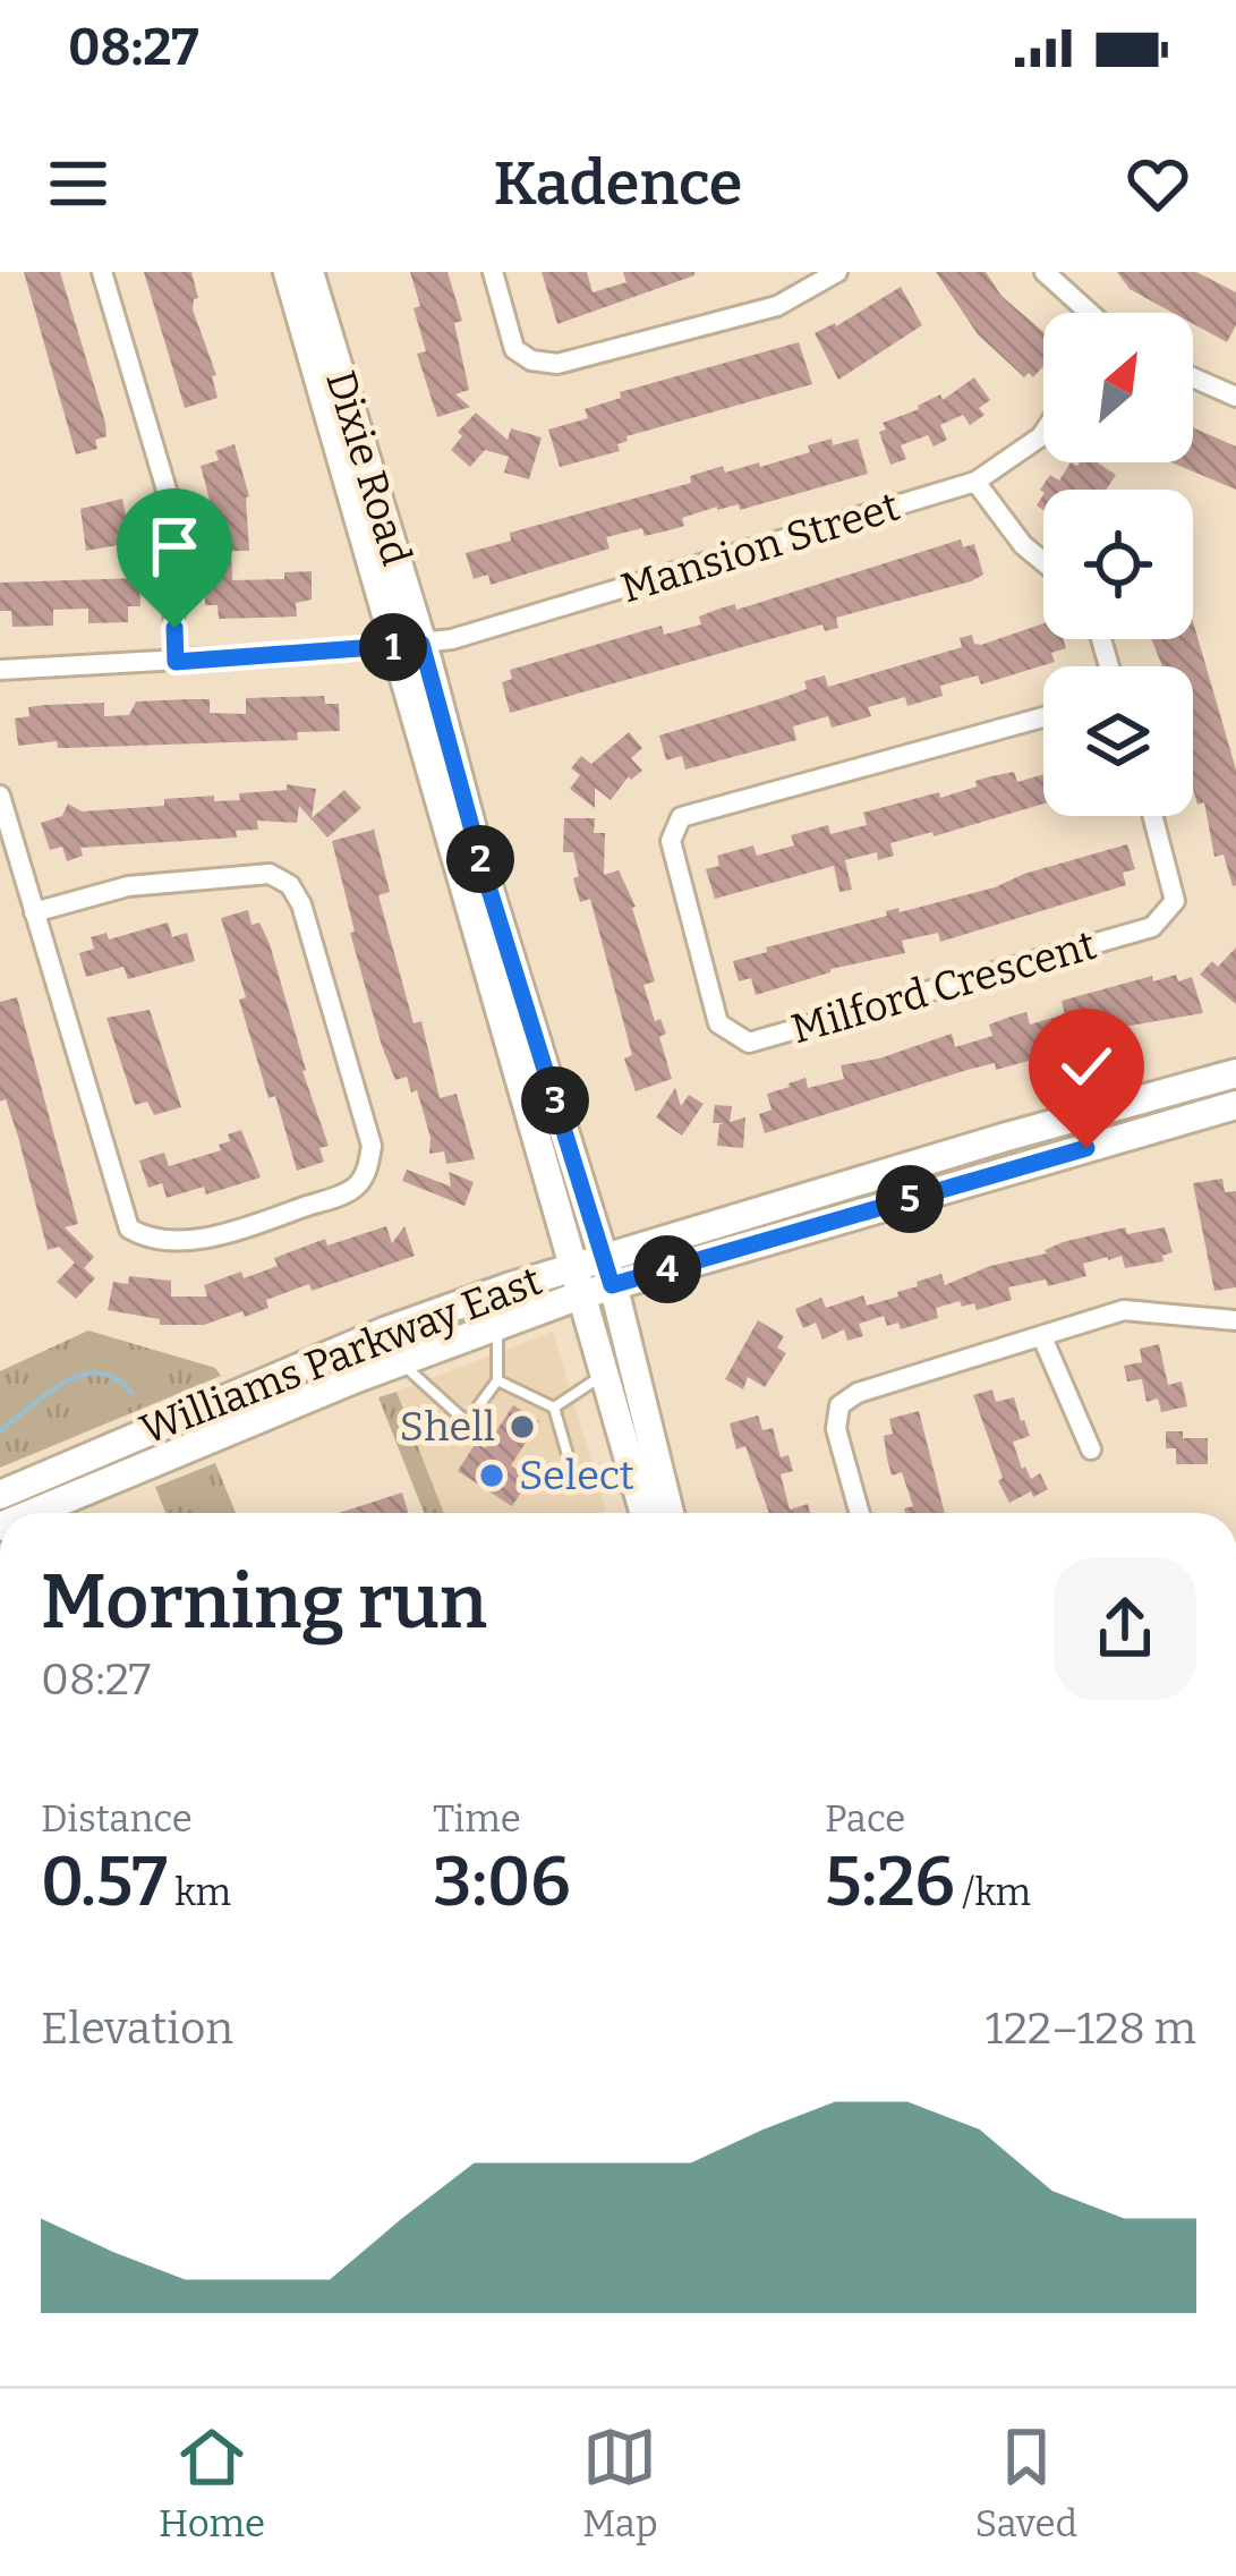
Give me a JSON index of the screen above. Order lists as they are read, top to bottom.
{
  "streets": {
    "main road": ["Dixie Road", "Williams Parkway East"],
    "street": ["Mansion Street", "Milford Crescent"]
  },
  "crossings": [
    ["Dixie Road", "Mansion Street"],
    ["Dixie Road", "Williams Parkway East"]
  ],
  "places": ["Shell", "Select"],
  "north": "top right",
  "page": {
    "status": "08:27",
    "header": "Kadence",
    "pins": [
      "1",
      "2",
      "3",
      "5",
      "4"
    ],
    "heading": ["Morning run", "08:27"],
    "stats": [
      ["Distance", "0.57 km"],
      ["Time", "3:06"],
      ["Pace", "5:26 /km"]
    ],
    "chart": ["Elevation", "122–128 m"],
    "tabs": ["Home", "Map", "Saved"]
  }
}
